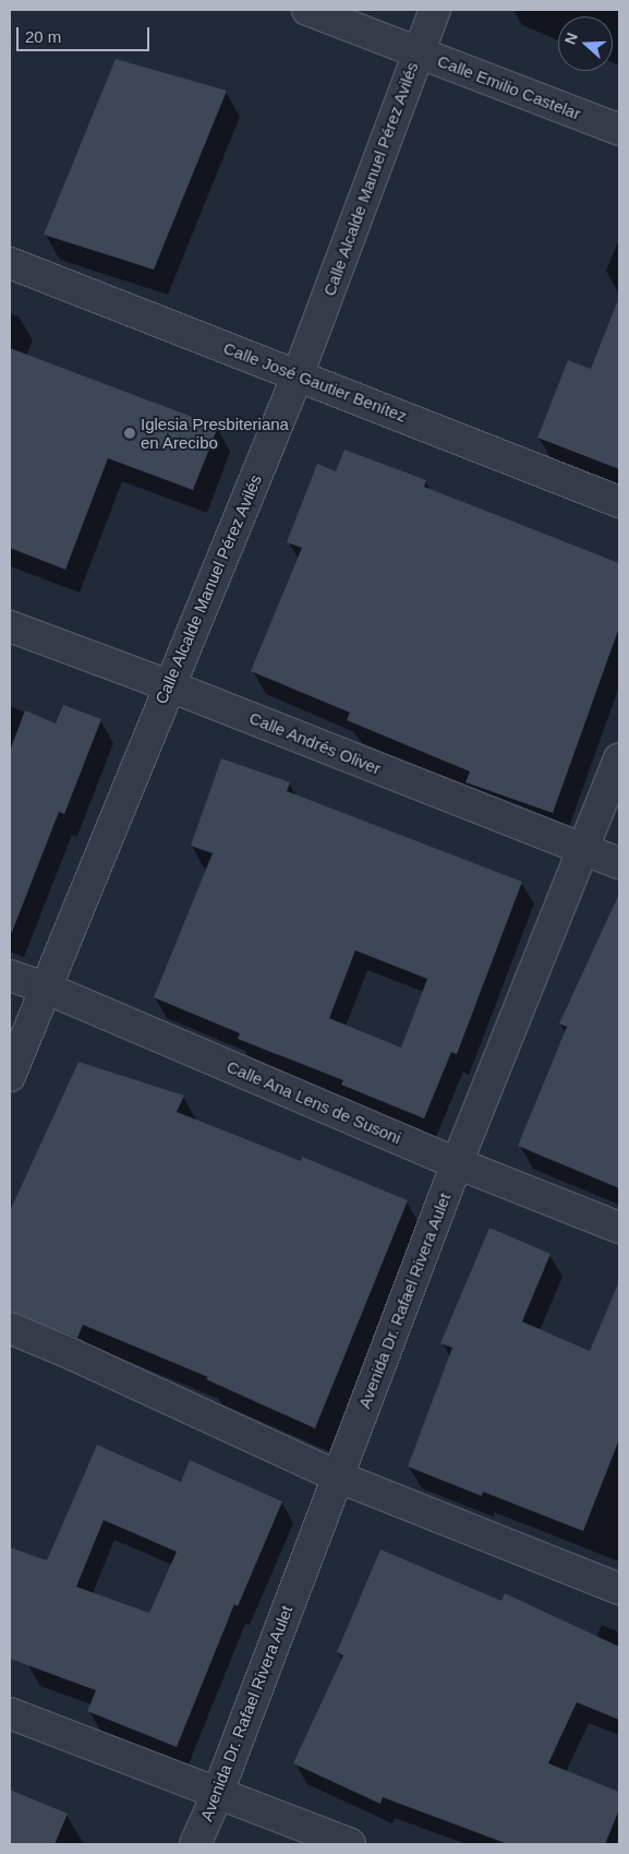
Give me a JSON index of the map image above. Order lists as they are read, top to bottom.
{
  "streets": {
    "street": [
      "Calle Emilio Castelar",
      "Calle Alcalde Manuel Pérez Avilés",
      "Calle José Gautier Benítez",
      "Calle Andrés Oliver",
      "Calle Ana Lens de Susoni",
      "Avenida Dr. Rafael Rivera Aulet"
    ]
  },
  "crossings": [
    ["Calle Emilio Castelar", "Calle Alcalde Manuel Pérez Avilés"],
    ["Calle Alcalde Manuel Pérez Avilés", "Calle José Gautier Benítez"],
    ["Calle Alcalde Manuel Pérez Avilés", "Calle Andrés Oliver"],
    ["Calle Alcalde Manuel Pérez Avilés", "Calle Ana Lens de Susoni"],
    ["Calle Andrés Oliver", "Avenida Dr. Rafael Rivera Aulet"],
    ["Calle Ana Lens de Susoni", "Avenida Dr. Rafael Rivera Aulet"]
  ],
  "places": ["Iglesia Presbiteriana en Arecibo"],
  "scale_bar": "20 m",
  "north": "left"
}
